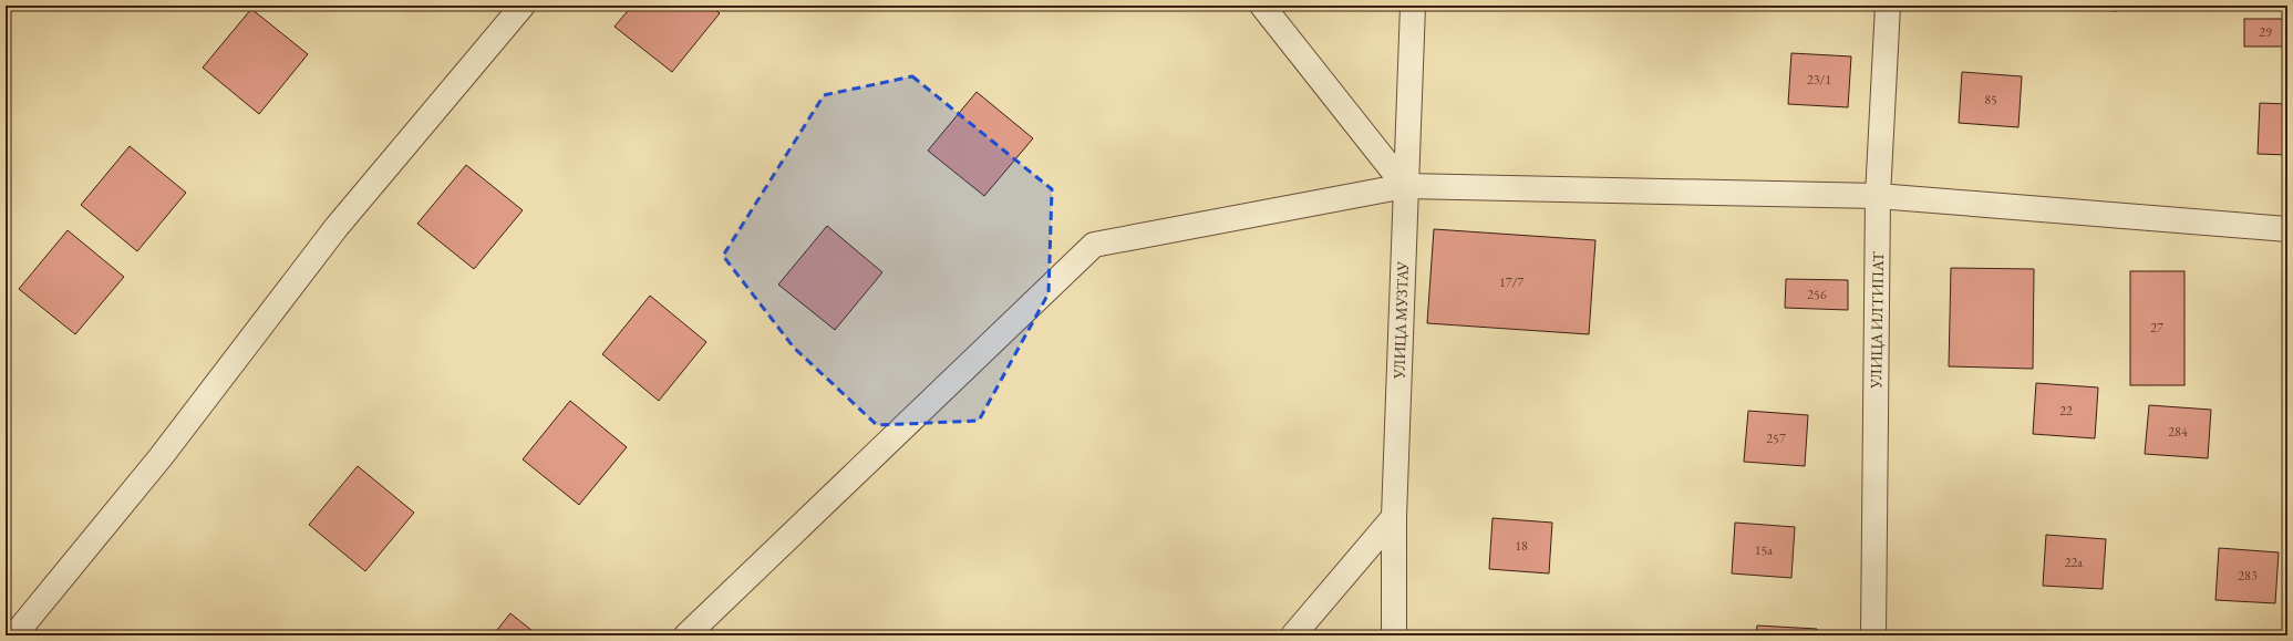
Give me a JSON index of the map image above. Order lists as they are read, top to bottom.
{
  "streets": {
    "street": ["УЛИЦА МУЗТАУ", "УЛИЦА ИЛТИПАТ"]
  },
  "house_numbers": [
    "29",
    "23/1",
    "85",
    "17/7",
    "256",
    "27",
    "22",
    "284",
    "257",
    "18",
    "15а",
    "22а",
    "283"
  ]
}
